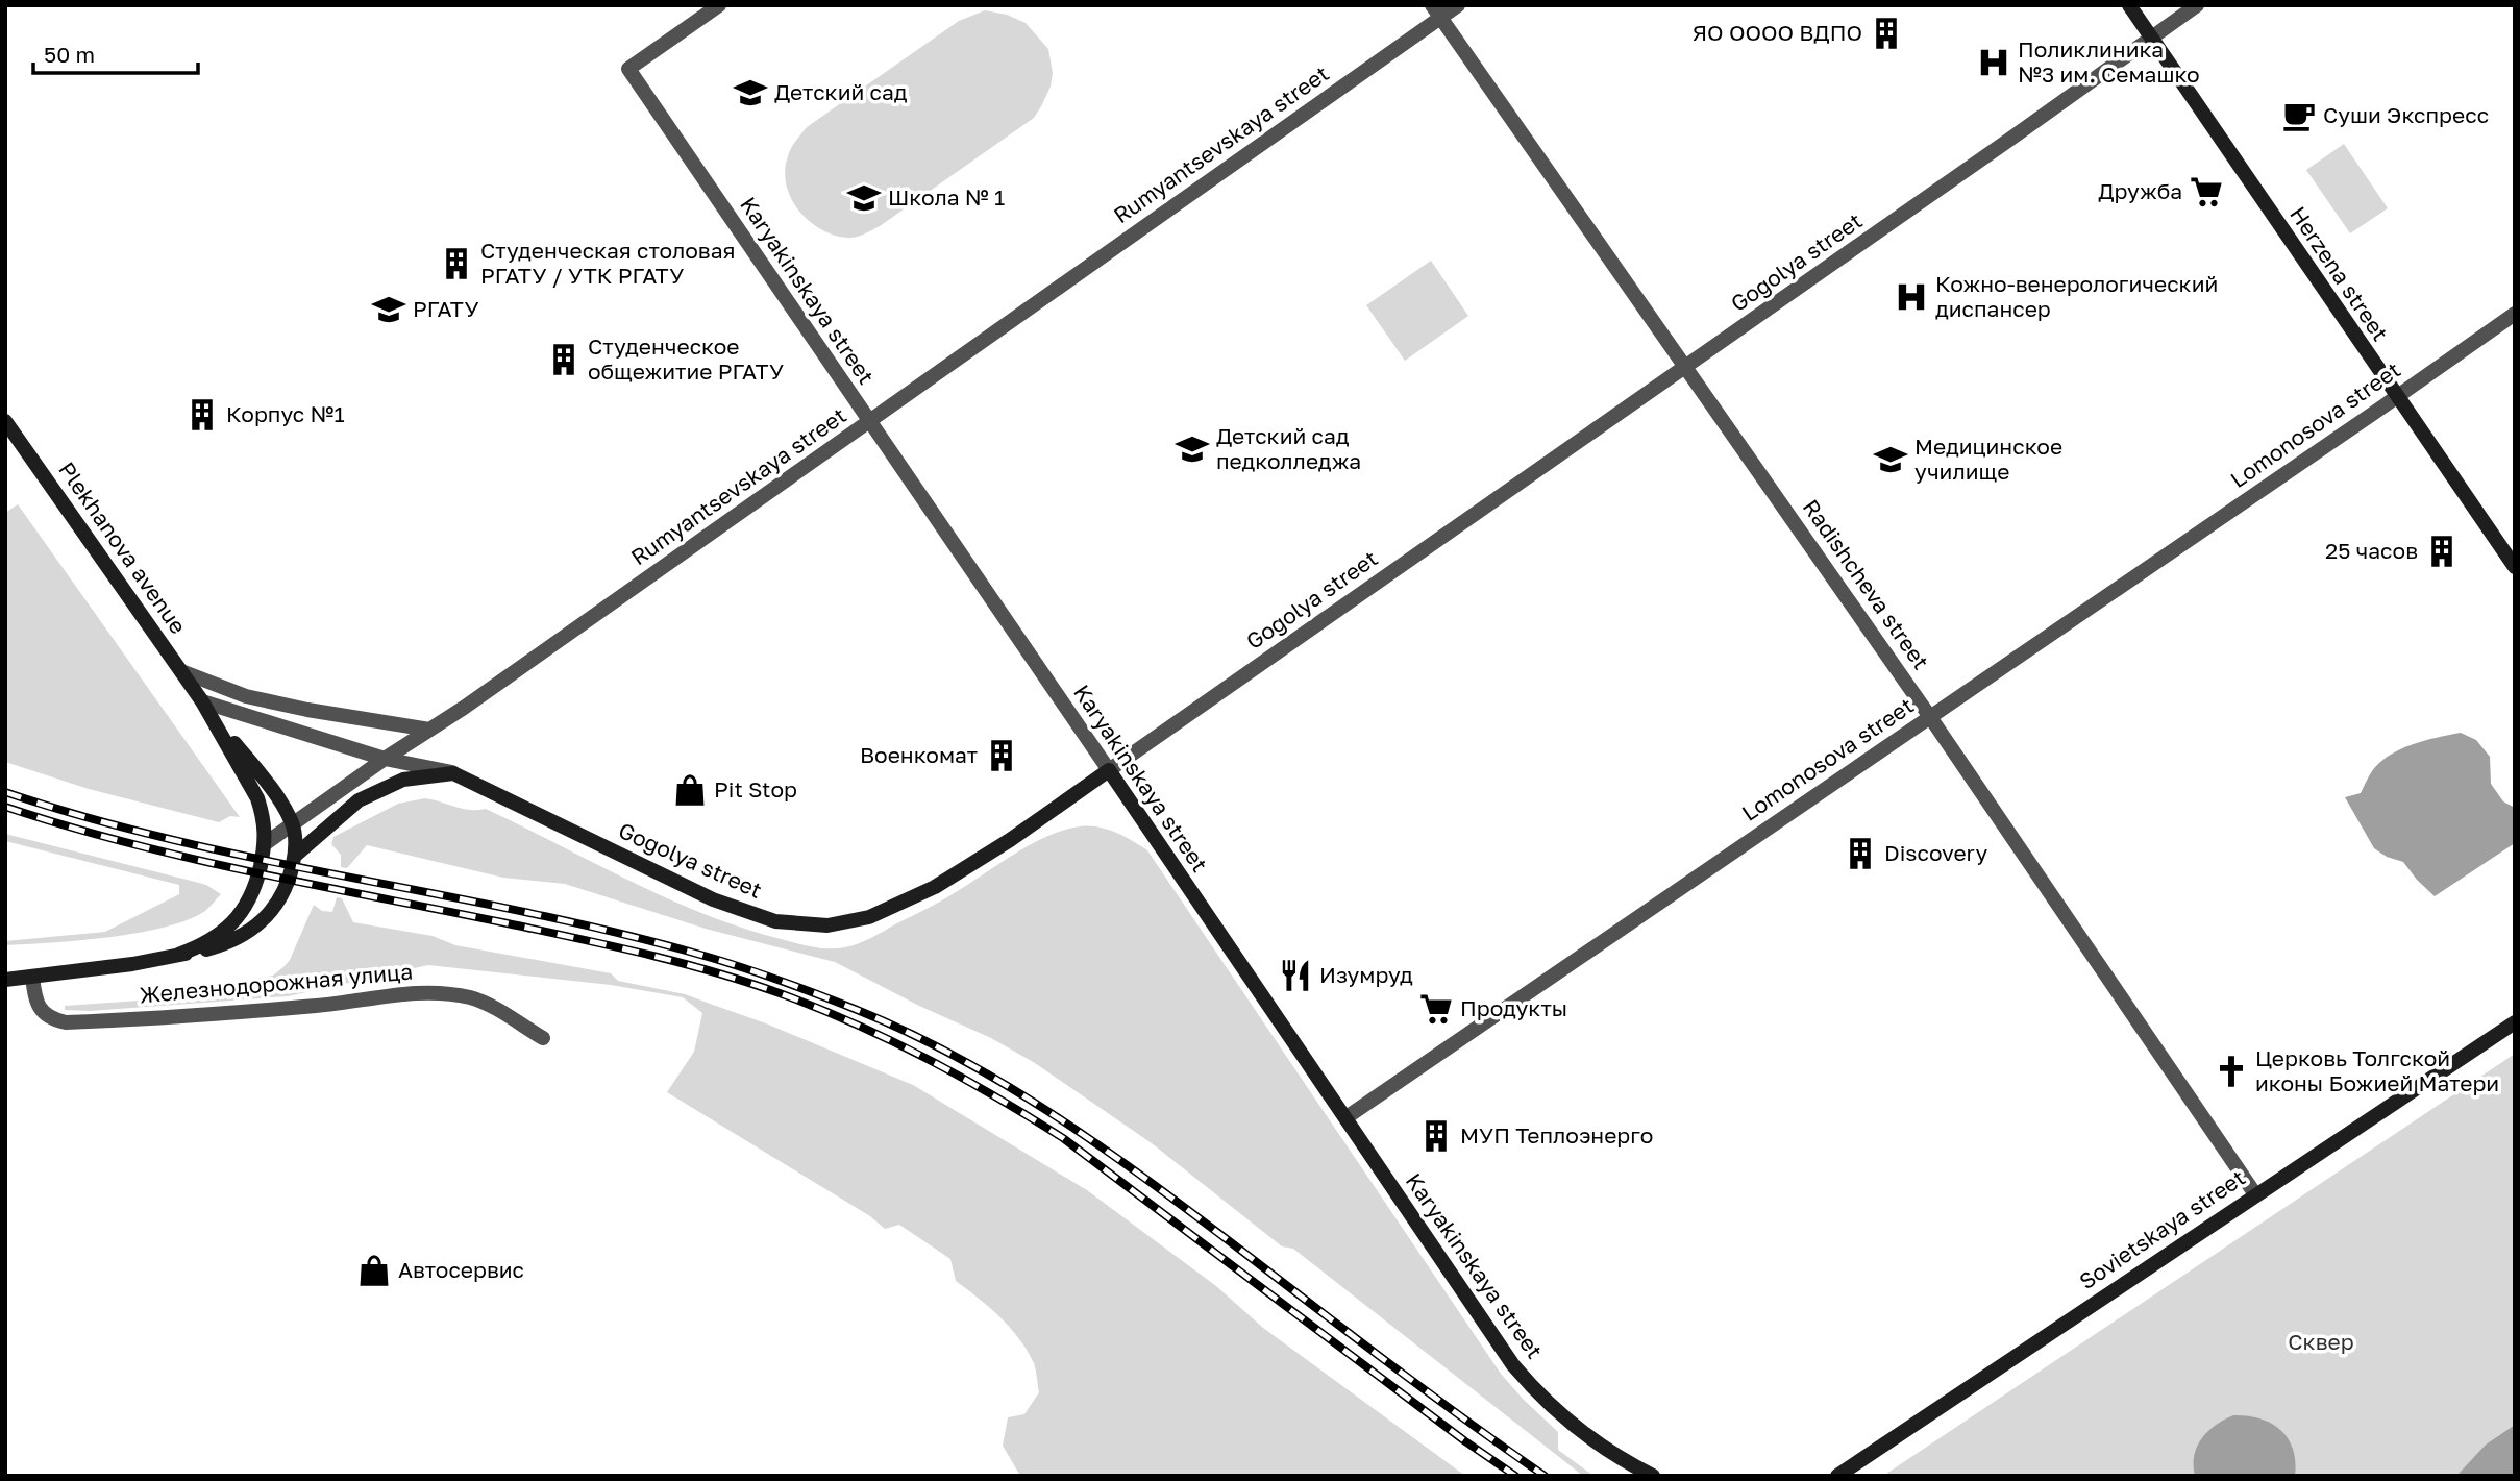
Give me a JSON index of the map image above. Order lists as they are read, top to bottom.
{
  "streets": {
    "street": [
      "Rumyantsevskaya street",
      "Gogolya street",
      "Herzena street",
      "Karyakinskaya street",
      "Lomonosova street",
      "Plekhanova avenue",
      "Radishcheva street",
      "Железнодорожная улица",
      "Sovietskaya street"
    ]
  },
  "crossings": [
    ["Rumyantsevskaya street", "Gogolya street"],
    ["Rumyantsevskaya street", "Karyakinskaya street"],
    ["Rumyantsevskaya street", "Plekhanova avenue"],
    ["Rumyantsevskaya street", "Radishcheva street"],
    ["Rumyantsevskaya street", "Железнодорожная улица"],
    ["Gogolya street", "Herzena street"],
    ["Gogolya street", "Karyakinskaya street"],
    ["Gogolya street", "Plekhanova avenue"],
    ["Gogolya street", "Radishcheva street"],
    ["Herzena street", "Lomonosova street"],
    ["Karyakinskaya street", "Lomonosova street"],
    ["Lomonosova street", "Radishcheva street"],
    ["Plekhanova avenue", "Железнодорожная улица"],
    ["Radishcheva street", "Sovietskaya street"]
  ],
  "parks": ["Сквер"],
  "places": {
    "building": [
      "ЯО ОООО ВДПО",
      "Студенческая столовая РГАТУ / УТК РГАТУ",
      "Студенческое общежитие РГАТУ",
      "Корпус №1",
      "25 часов",
      "Военкомат",
      "Discovery",
      "МУП Теплоэнерго"
    ],
    "hospital": ["Поликлиника №3 им. Семашко", "Кожно-венерологический диспансер"],
    "school or university": [
      "Детский сад",
      "Школа № 1",
      "РГАТУ",
      "Детский сад педколледжа",
      "Медицинское училище"
    ],
    "cafe": ["Суши Экспресс"],
    "supermarket": ["Дружба", "Продукты"],
    "shop": ["Pit Stop", "Автосервис"],
    "restaurant": ["Изумруд"],
    "church": ["Церковь Толгской иконы Божией Матери"]
  },
  "scale_bar": "50 m"
}
